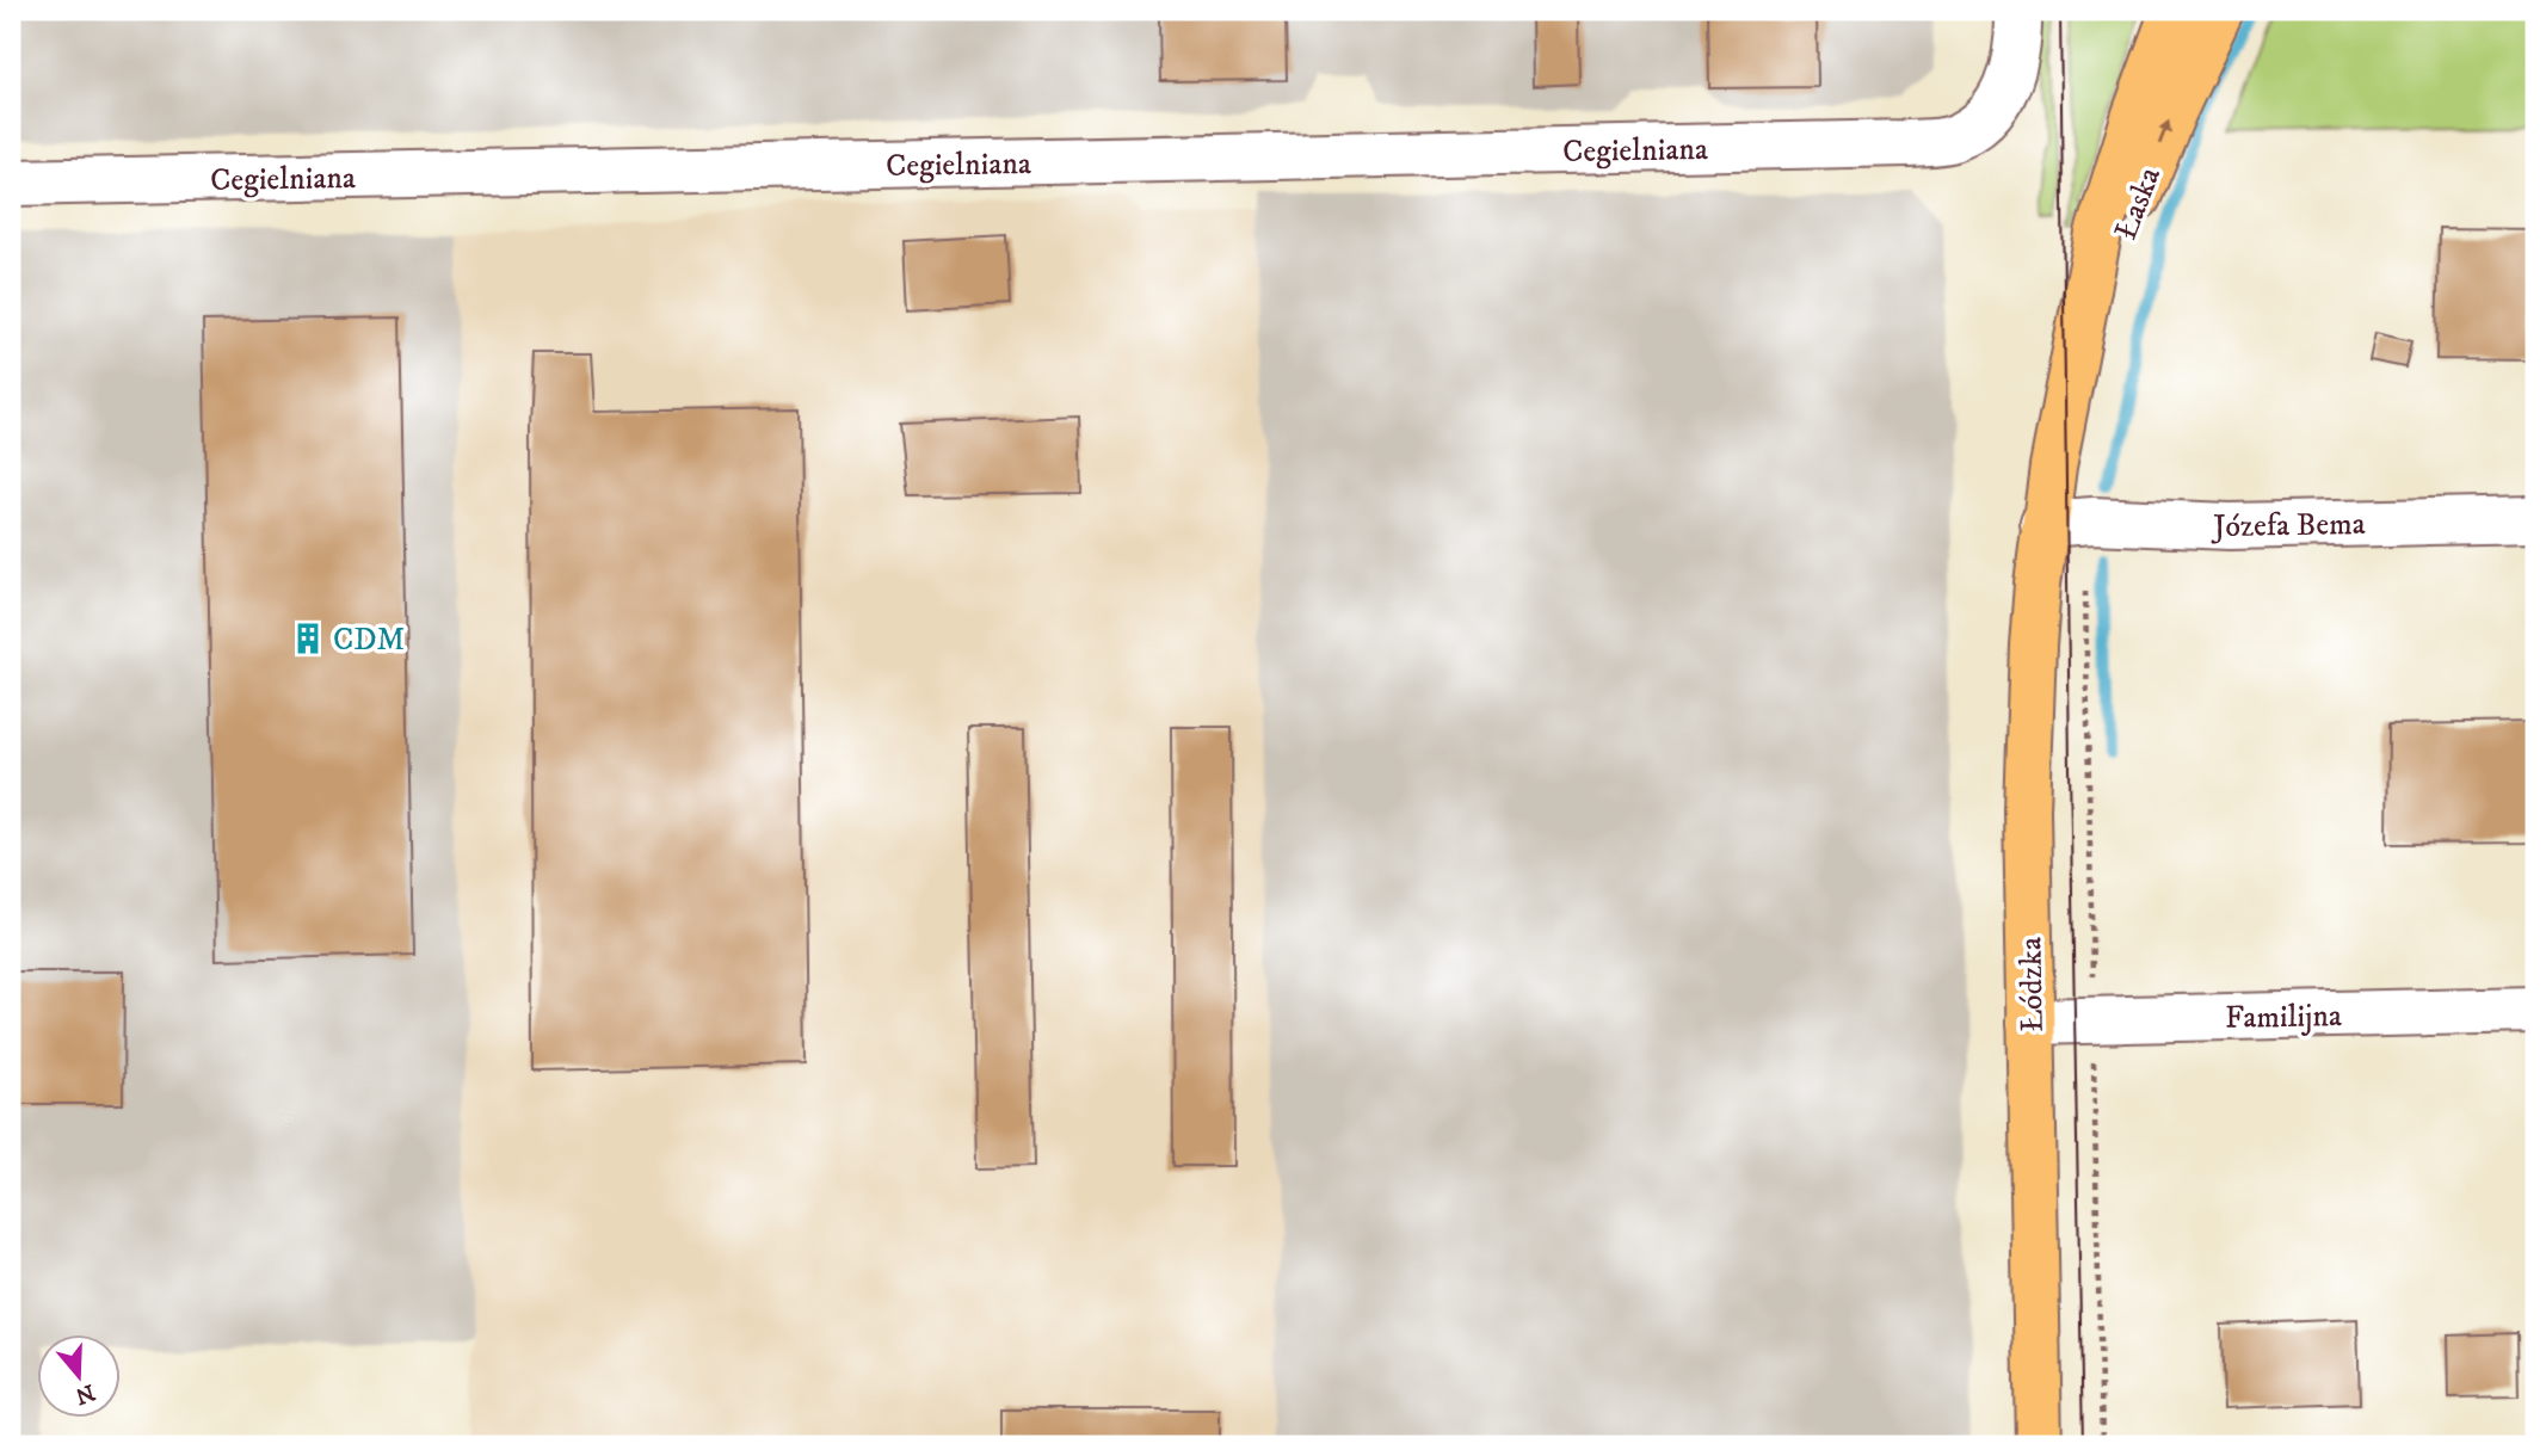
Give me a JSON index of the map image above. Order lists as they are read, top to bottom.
{
  "streets": {
    "main road": ["Łaska", "Łódzka"],
    "street": ["Cegielniana", "Józefa Bema", "Familijna"]
  },
  "crossings": [
    ["Łaska", "Józefa Bema"],
    ["Łaska", "Łódzka"],
    ["Józefa Bema", "Łódzka"],
    ["Łódzka", "Familijna"]
  ],
  "places": {
    "building": ["CDM"]
  },
  "north": "bottom"
}
